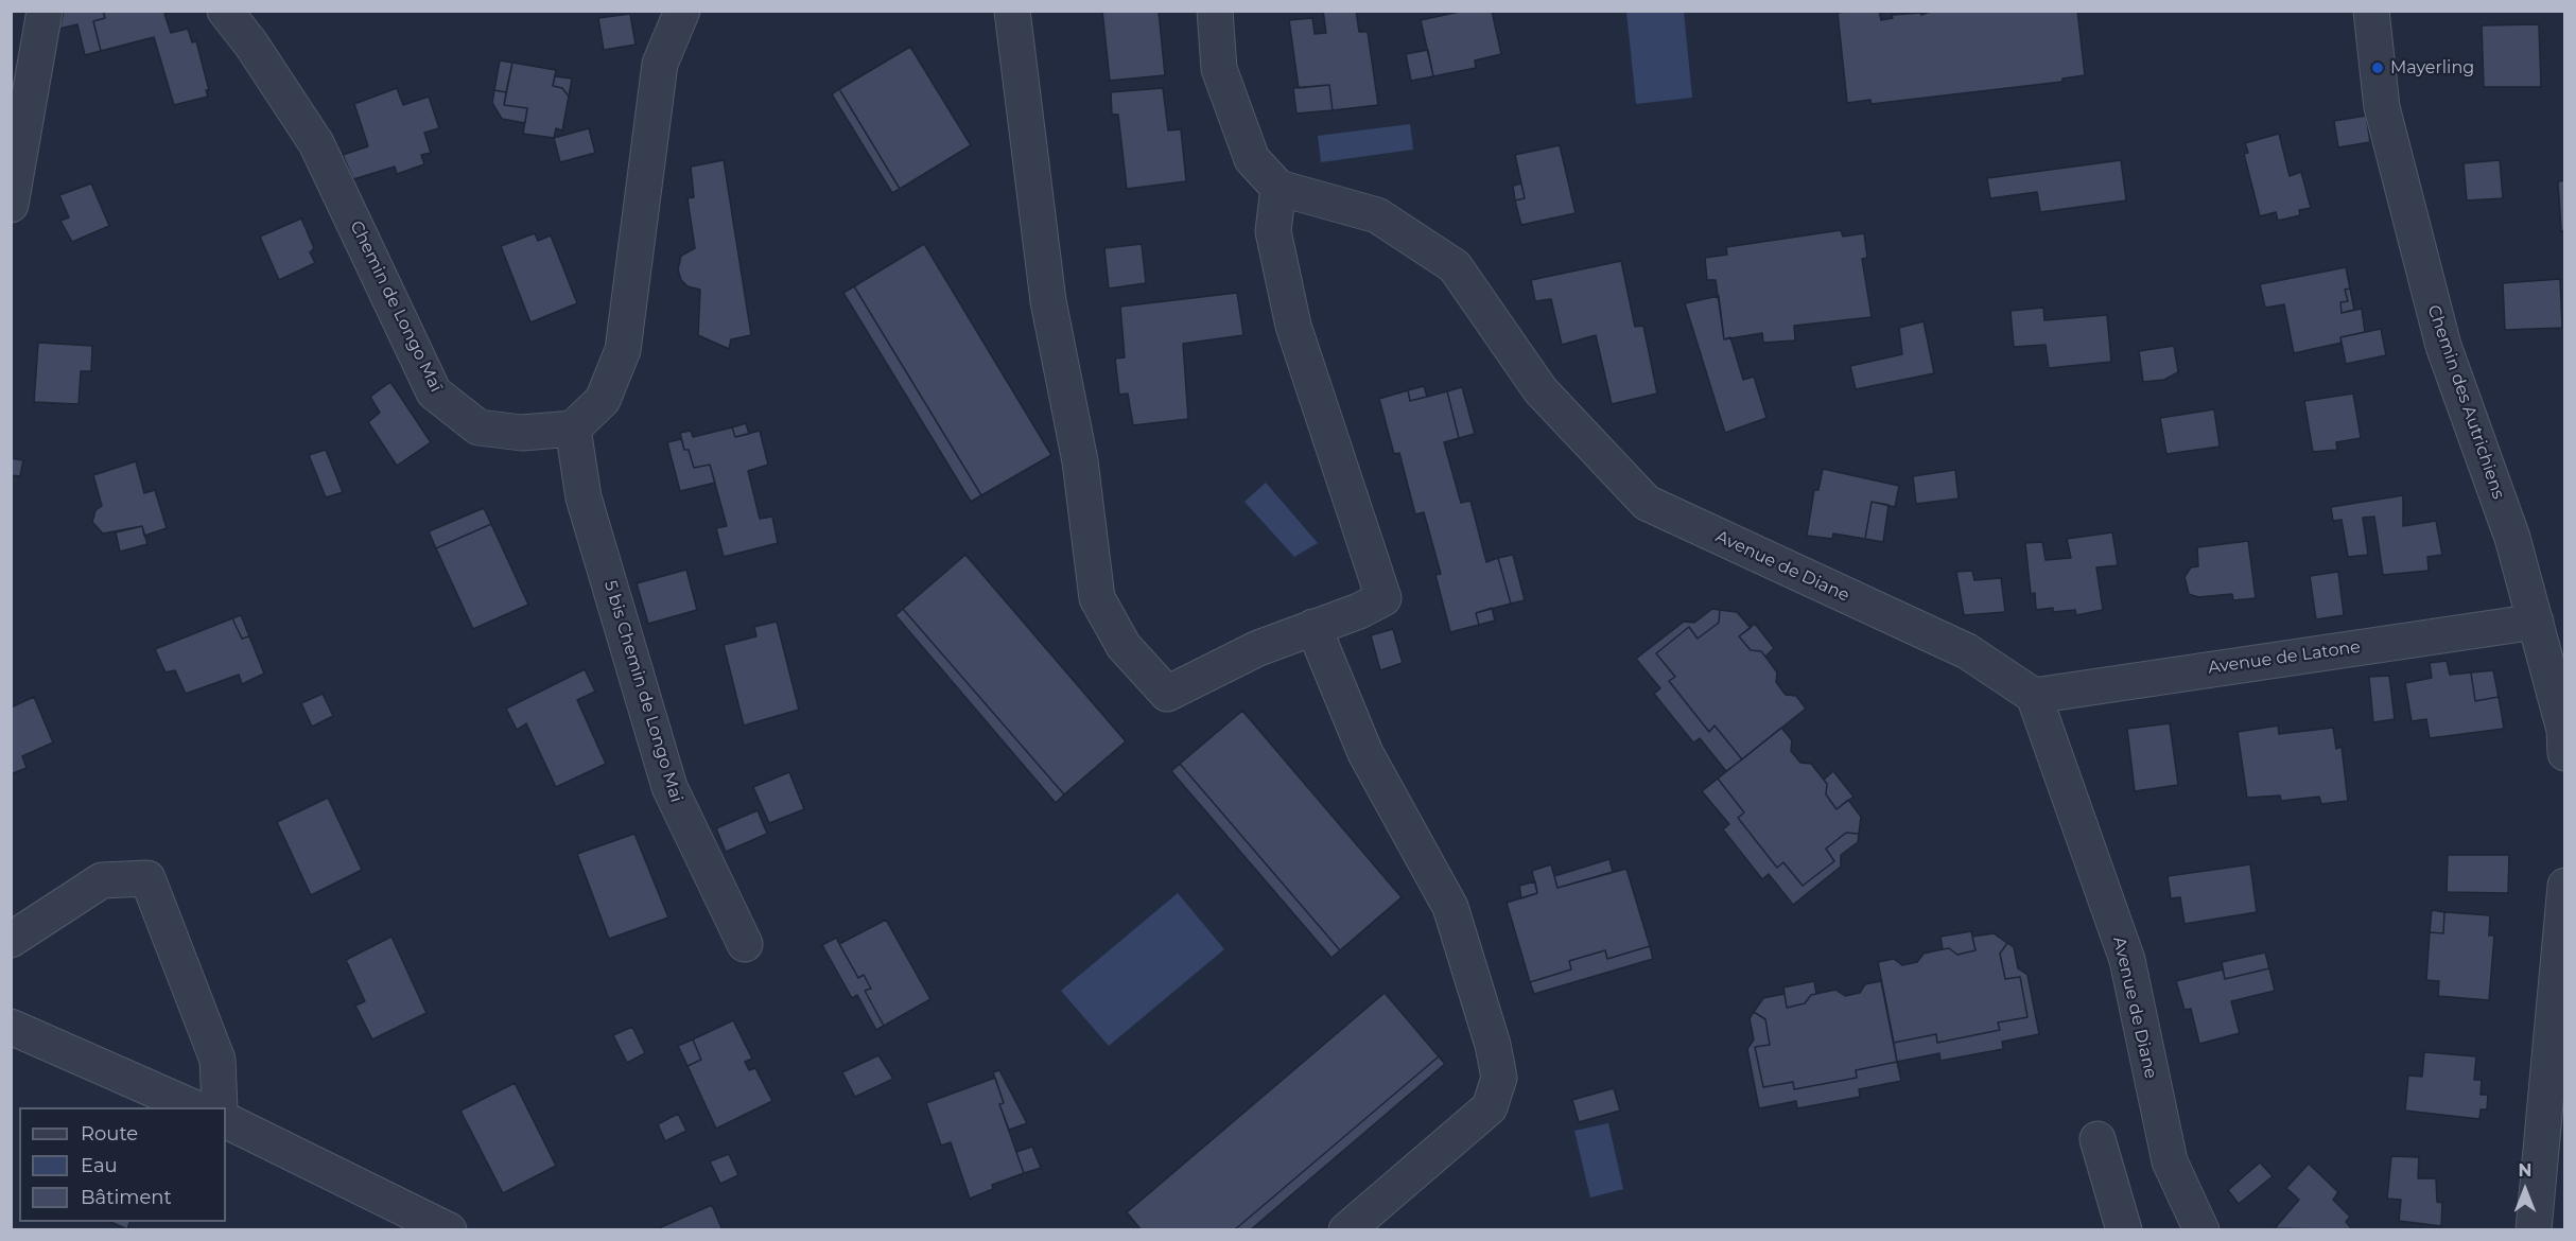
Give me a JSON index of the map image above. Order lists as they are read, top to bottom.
{
  "streets": {
    "street": [
      "Chemin de Longo Maï",
      "Chemin des Autrichiens",
      "Avenue de Diane",
      "Avenue de Latone",
      "5 bis Chemin de Longo Mai"
    ]
  },
  "crossings": [
    ["Chemin de Longo Maï", "5 bis Chemin de Longo Mai"],
    ["Chemin des Autrichiens", "Avenue de Latone"],
    ["Avenue de Diane", "Avenue de Latone"]
  ],
  "places": ["Mayerling"],
  "legend": ["Route", "Eau", "Bâtiment"],
  "north": "top"
}
